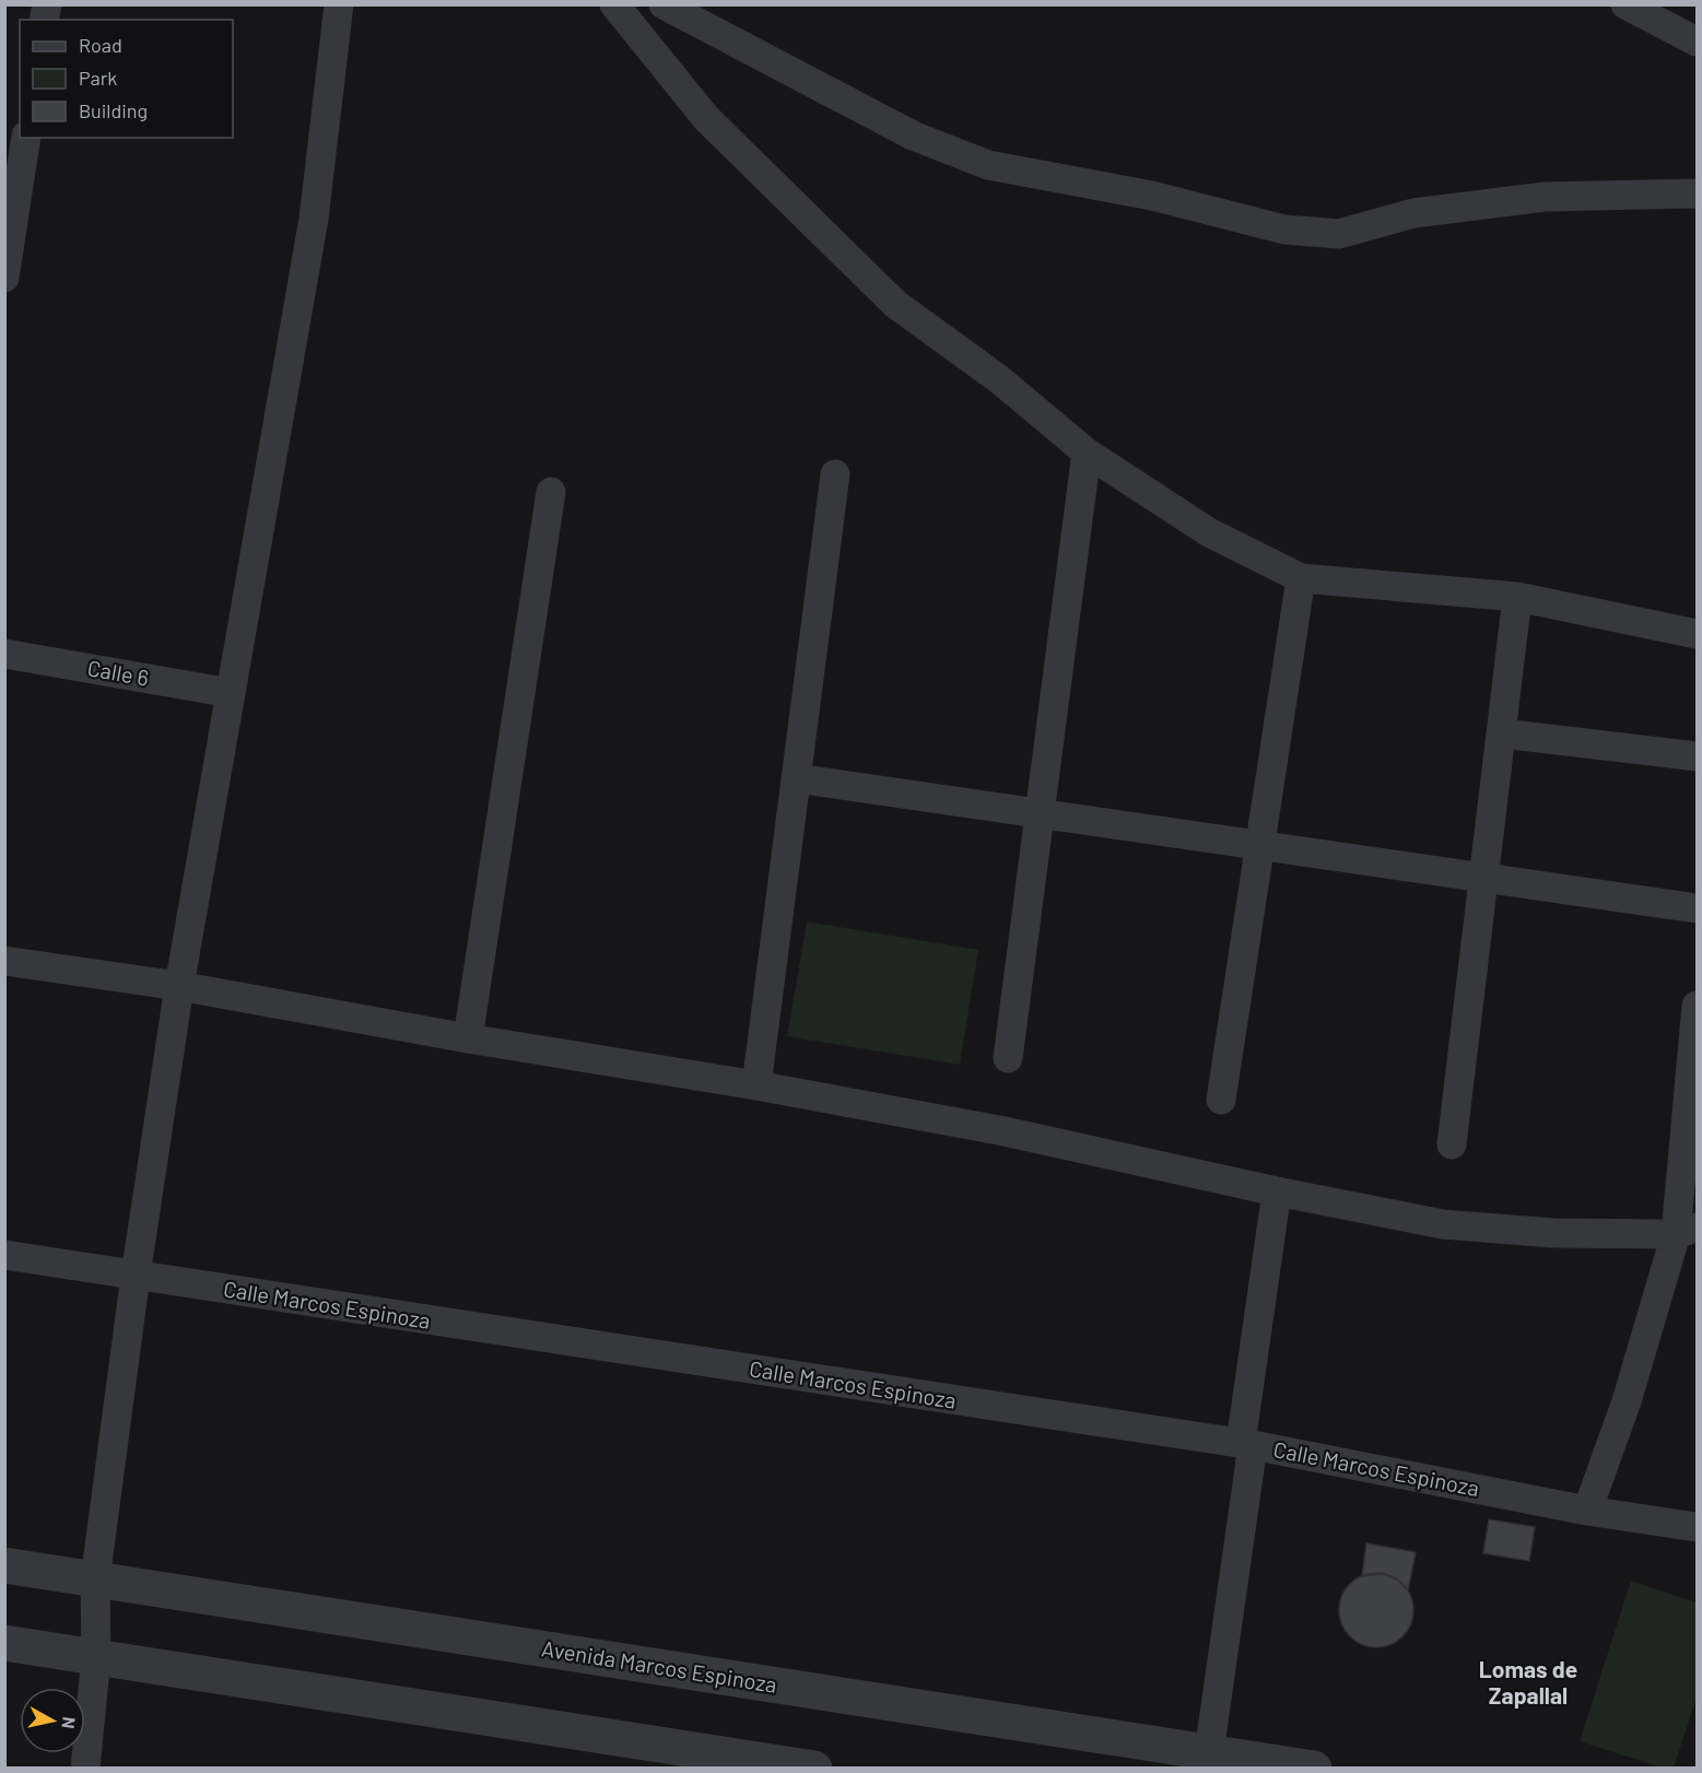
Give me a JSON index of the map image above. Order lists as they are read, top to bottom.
{
  "streets": {
    "street": ["Calle 6", "Calle Marcos Espinoza", "Avenida Marcos Espinoza"]
  },
  "districts": ["Lomas de Zapallal"],
  "legend": ["Road", "Park", "Building"],
  "north": "right"
}
